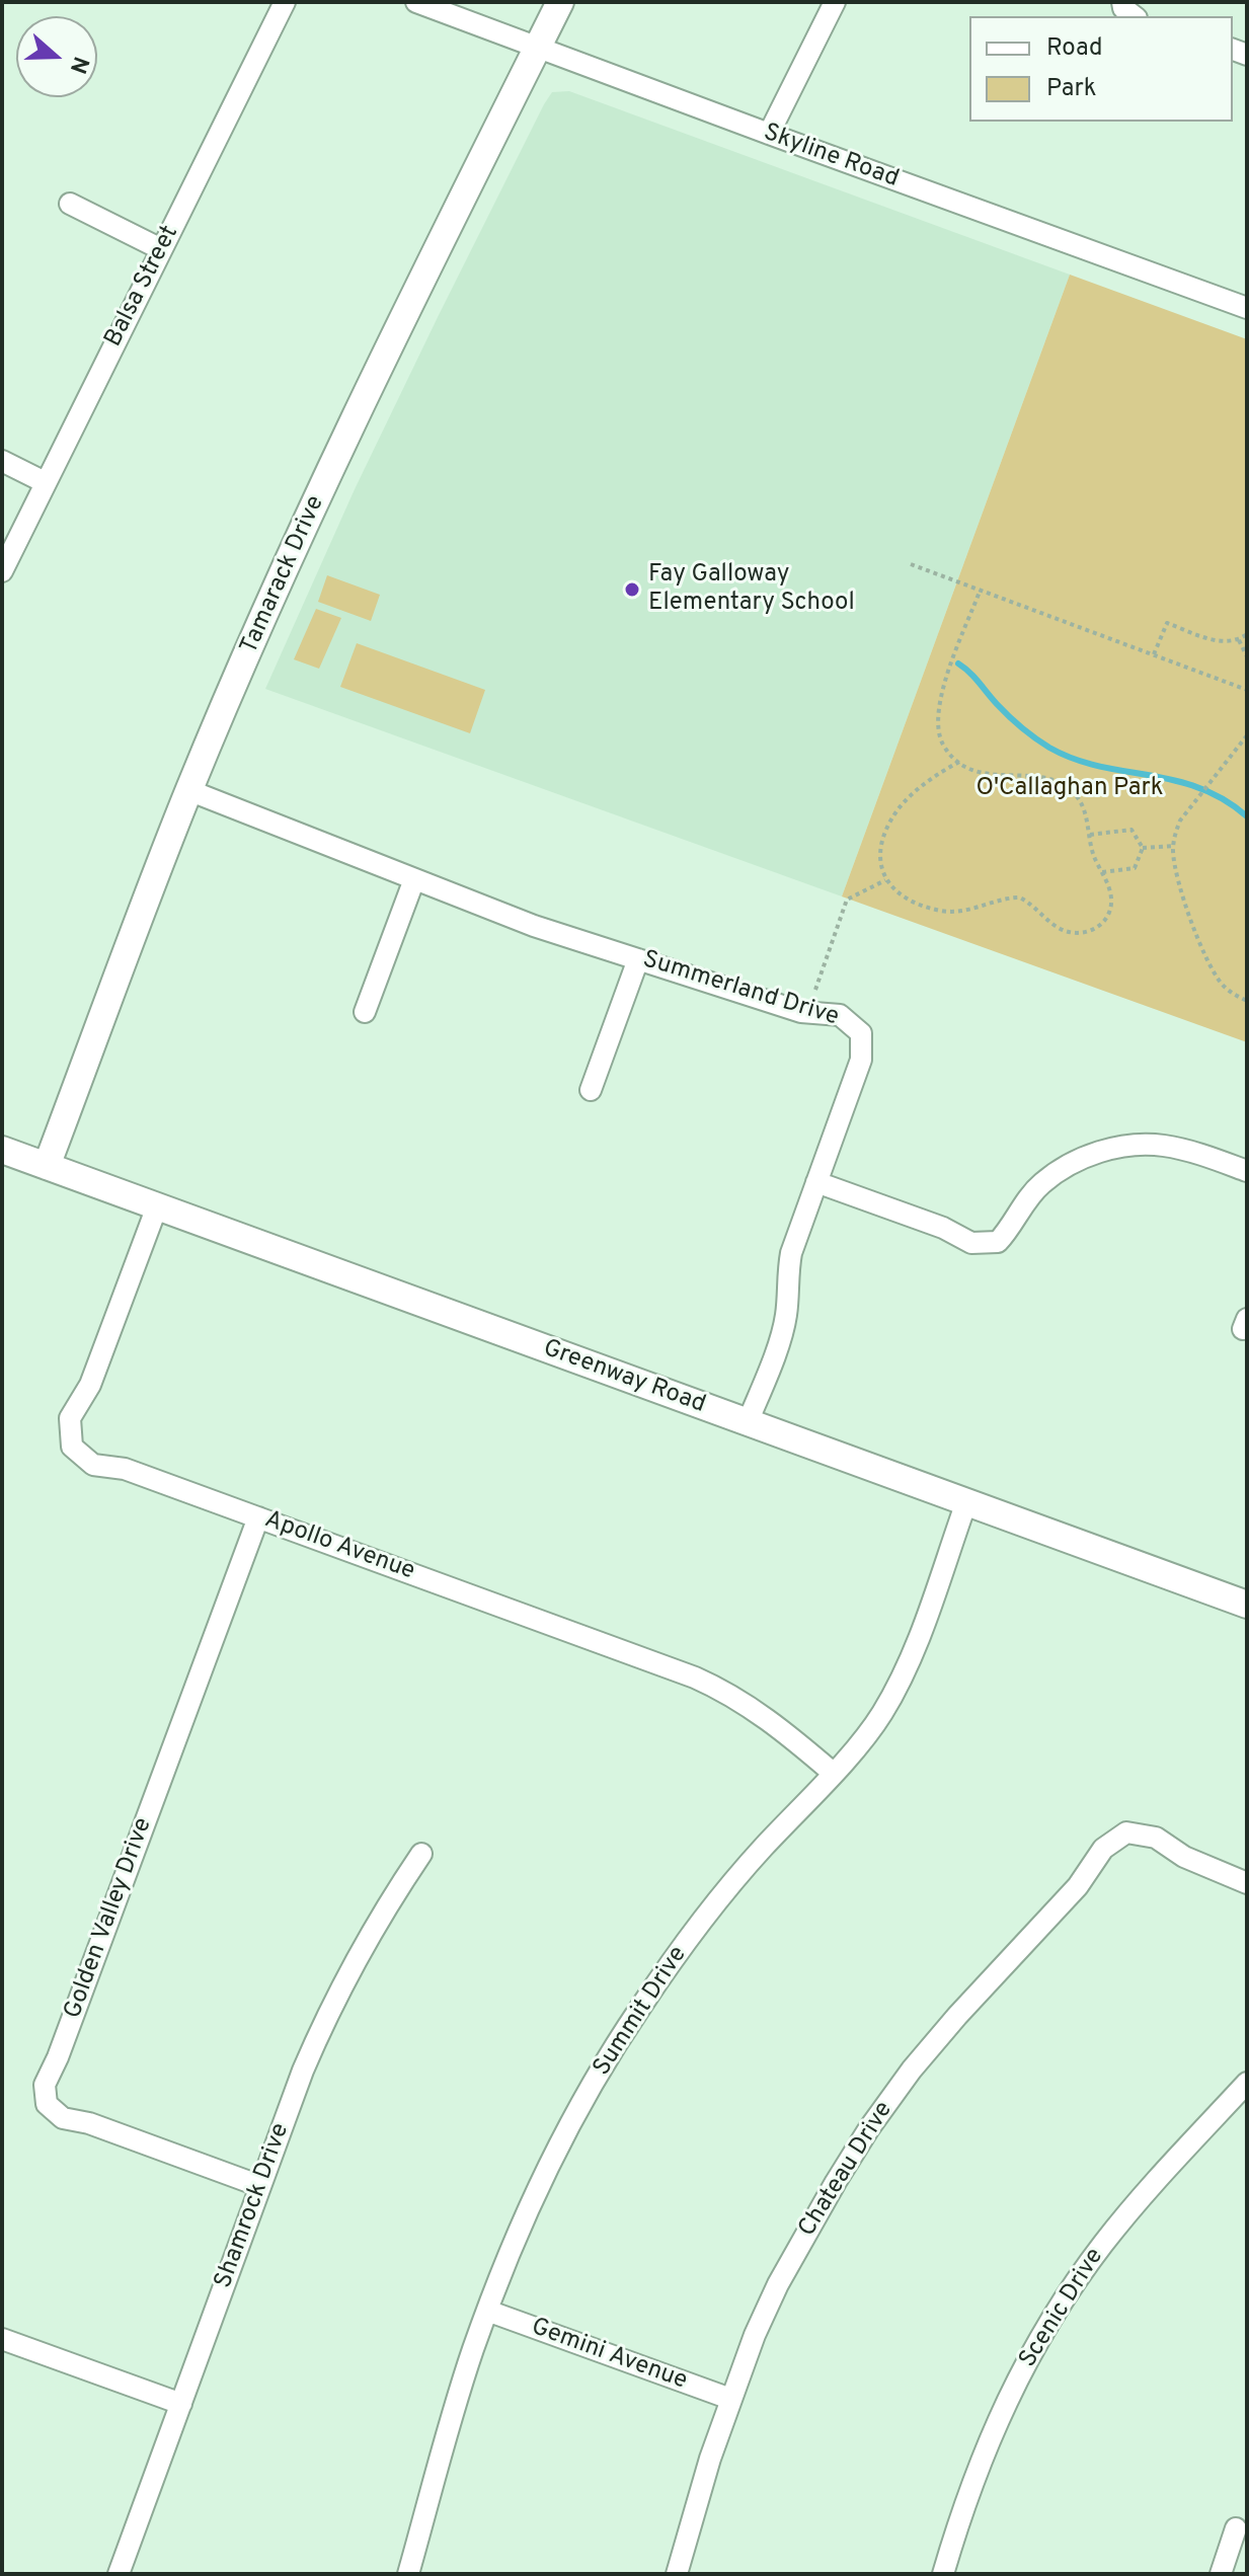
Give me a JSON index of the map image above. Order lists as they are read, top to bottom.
{
  "streets": {
    "street": [
      "Skyline Road",
      "Balsa Street",
      "Tamarack Drive",
      "Summerland Drive",
      "Greenway Road",
      "Apollo Avenue",
      "Golden Valley Drive",
      "Summit Drive",
      "Chateau Drive",
      "Shamrock Drive",
      "Scenic Drive",
      "Gemini Avenue"
    ]
  },
  "crossings": [
    ["Skyline Road", "Tamarack Drive"],
    ["Tamarack Drive", "Summerland Drive"],
    ["Tamarack Drive", "Greenway Road"],
    ["Summerland Drive", "Greenway Road"],
    ["Greenway Road", "Apollo Avenue"],
    ["Greenway Road", "Summit Drive"],
    ["Apollo Avenue", "Golden Valley Drive"],
    ["Apollo Avenue", "Summit Drive"],
    ["Golden Valley Drive", "Shamrock Drive"],
    ["Summit Drive", "Gemini Avenue"],
    ["Chateau Drive", "Gemini Avenue"]
  ],
  "parks": ["O'Callaghan Park"],
  "places": ["Fay Galloway Elementary School"],
  "legend": ["Road", "Park"],
  "north": "right"
}
